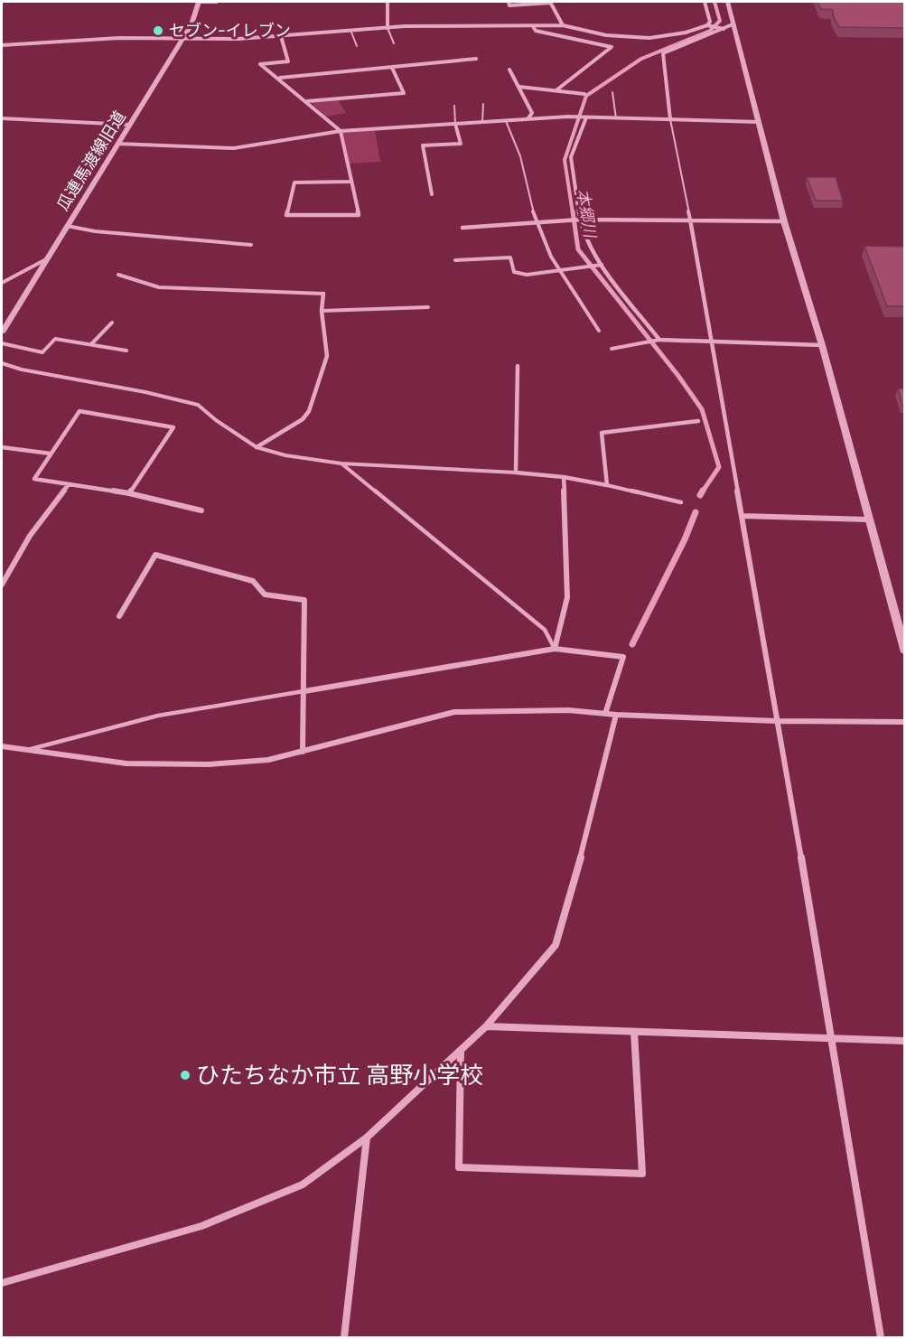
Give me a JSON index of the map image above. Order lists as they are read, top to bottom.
{
  "streets": {
    "street": ["瓜連馬渡線旧道"]
  },
  "water": ["本郷川"],
  "places": ["セブン-イレブン", "ひたちなか市立 高野小学校"]
}
